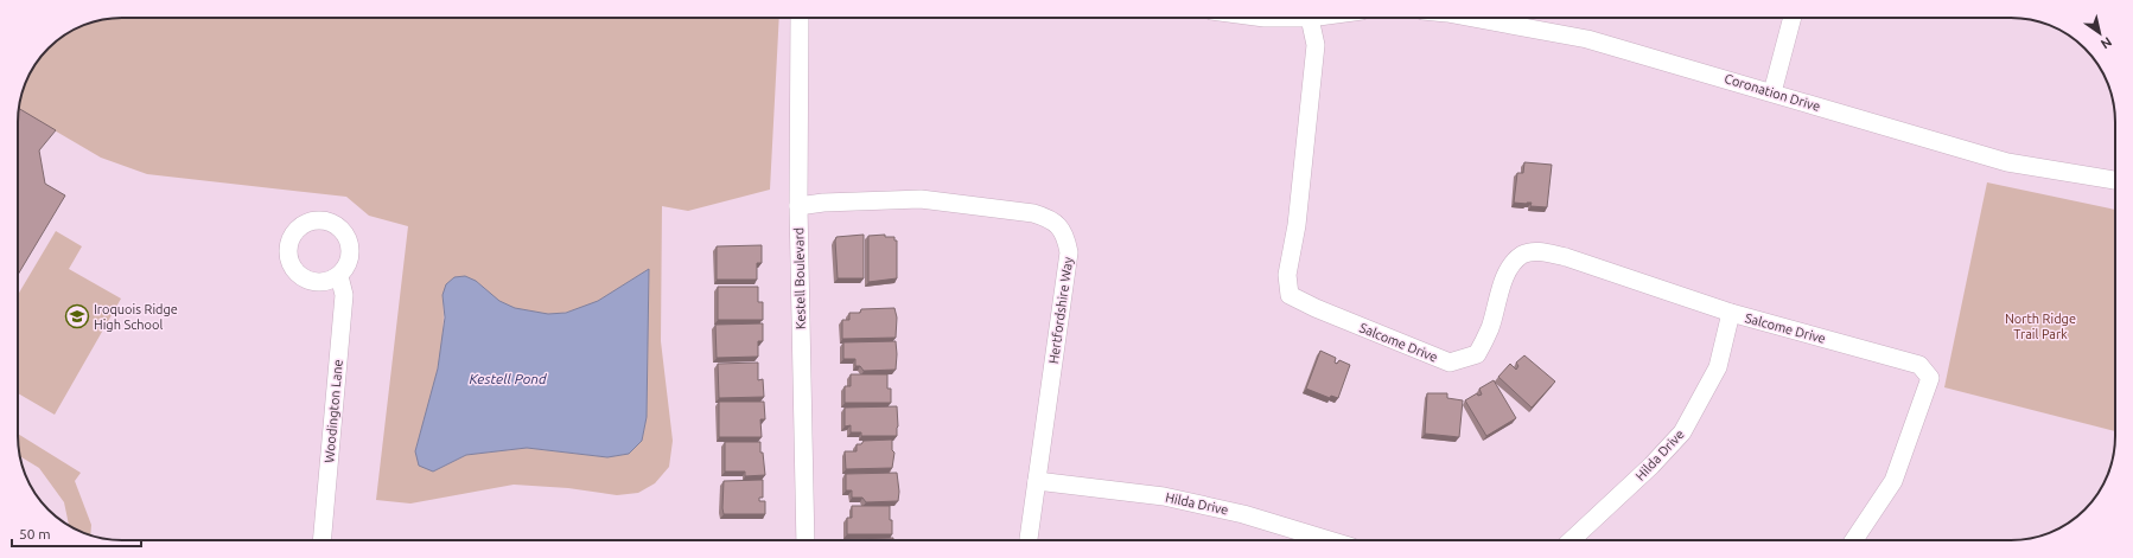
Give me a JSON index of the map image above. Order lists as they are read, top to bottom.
{
  "streets": {
    "street": [
      "Coronation Drive",
      "Kestell Boulevard",
      "Hertfordshire Way",
      "Salcome Drive",
      "Woodington Lane",
      "Hilda Drive"
    ]
  },
  "crossings": [
    ["Kestell Boulevard", "Hertfordshire Way"],
    ["Hertfordshire Way", "Hilda Drive"],
    ["Salcome Drive", "Hilda Drive"]
  ],
  "water": ["Kestell Pond"],
  "parks": ["North Ridge Trail Park"],
  "places": {
    "school or university": ["Iroquois Ridge High School"]
  },
  "scale_bar": "50 m",
  "north": "bottom right"
}
